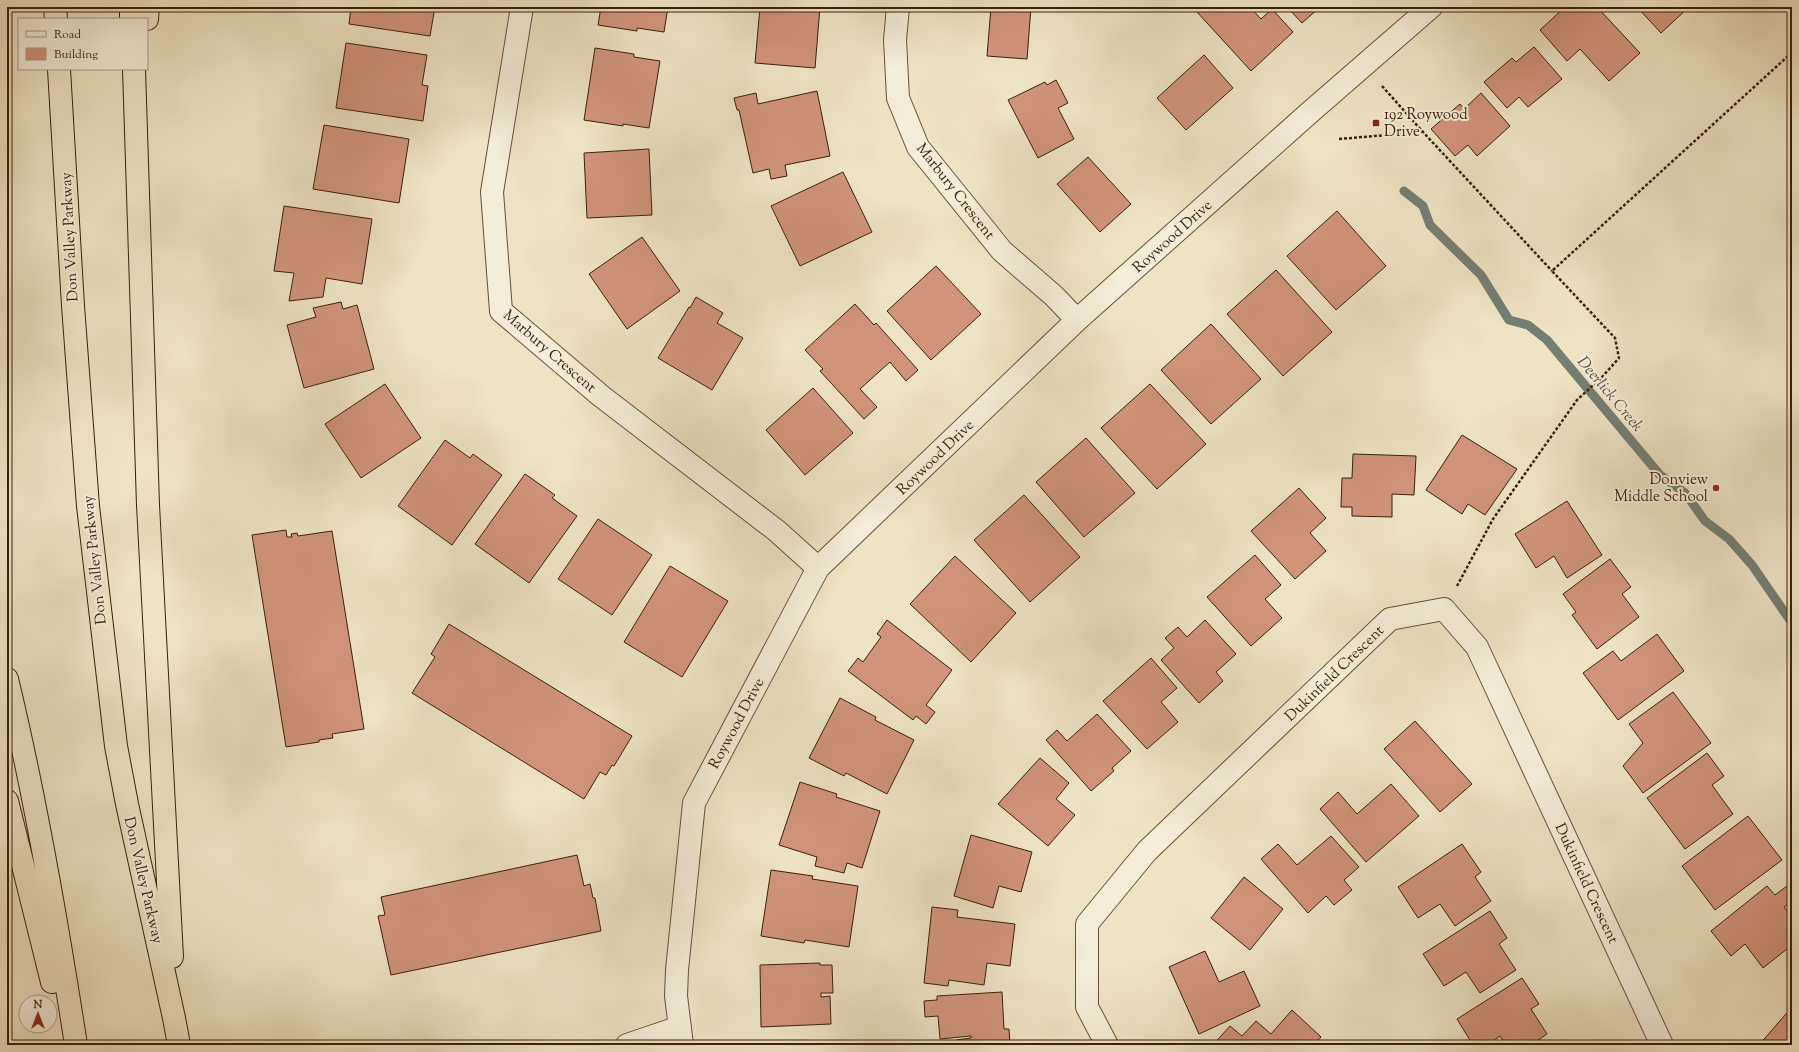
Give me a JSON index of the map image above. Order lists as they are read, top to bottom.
{
  "streets": {
    "highway": ["Don Valley Parkway"],
    "street": ["Marbury Crescent", "Roywood Drive", "Dukinfield Crescent"]
  },
  "crossings": [
    ["Marbury Crescent", "Roywood Drive"]
  ],
  "water": ["Deerlick Creek"],
  "places": {
    "transit": ["192 Roywood Drive"],
    "other": ["Donview Middle School"]
  },
  "legend": ["Road", "Building"],
  "north": "top"
}
